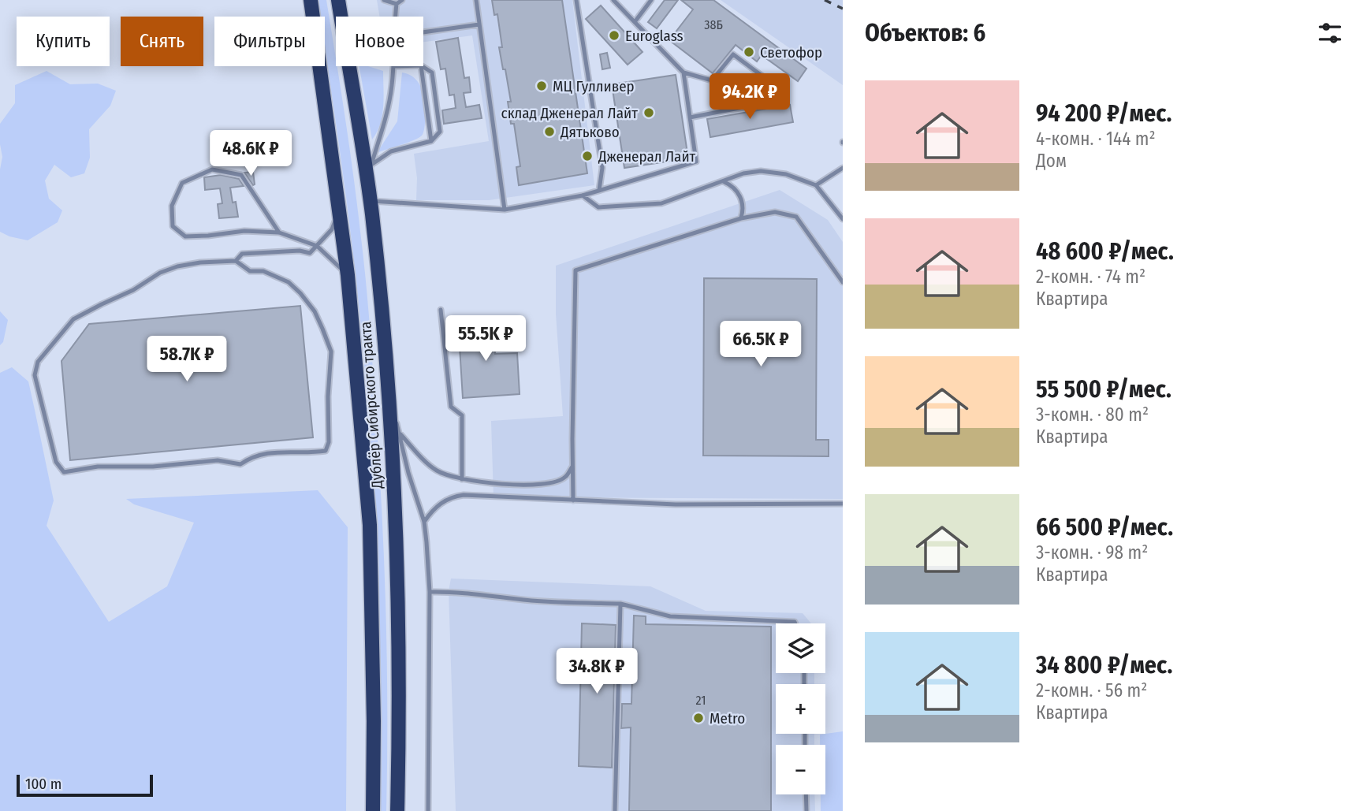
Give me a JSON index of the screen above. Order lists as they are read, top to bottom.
{
  "streets": {
    "main road": ["Дублёр Сибирского тракта"]
  },
  "places": [
    "Euroglass",
    "Светофор",
    "МЦ Гулливер",
    "склад Дженерал Лайт",
    "Дятьково",
    "Дженерал Лайт",
    "Metro"
  ],
  "house_numbers": ["38Б", "21"],
  "scale_bar": "100 m",
  "page": {
    "heading": "Объектов: 6",
    "chip": [
      "Купить",
      "Снять",
      "Фильтры",
      "Новое"
    ],
    "list": [
      {
        "name": "94 200 ₽/мес.",
        "note": "4-комн. · 144 m² · Дом"
      },
      {
        "name": "48 600 ₽/мес.",
        "note": "2-комн. · 74 m² · Квартира"
      },
      {
        "name": "55 500 ₽/мес.",
        "note": "3-комн. · 80 m² · Квартира"
      },
      {
        "name": "66 500 ₽/мес.",
        "note": "3-комн. · 98 m² · Квартира"
      },
      {
        "name": "34 800 ₽/мес.",
        "note": "2-комн. · 56 m² · Квартира"
      }
    ],
    "price": [
      "94.2K ₽",
      "48.6K ₽",
      "55.5K ₽",
      "66.5K ₽",
      "58.7K ₽",
      "34.8K ₽"
    ],
    "map_buttons": ["+", "−"],
    "scale": "100 m"
  }
}
